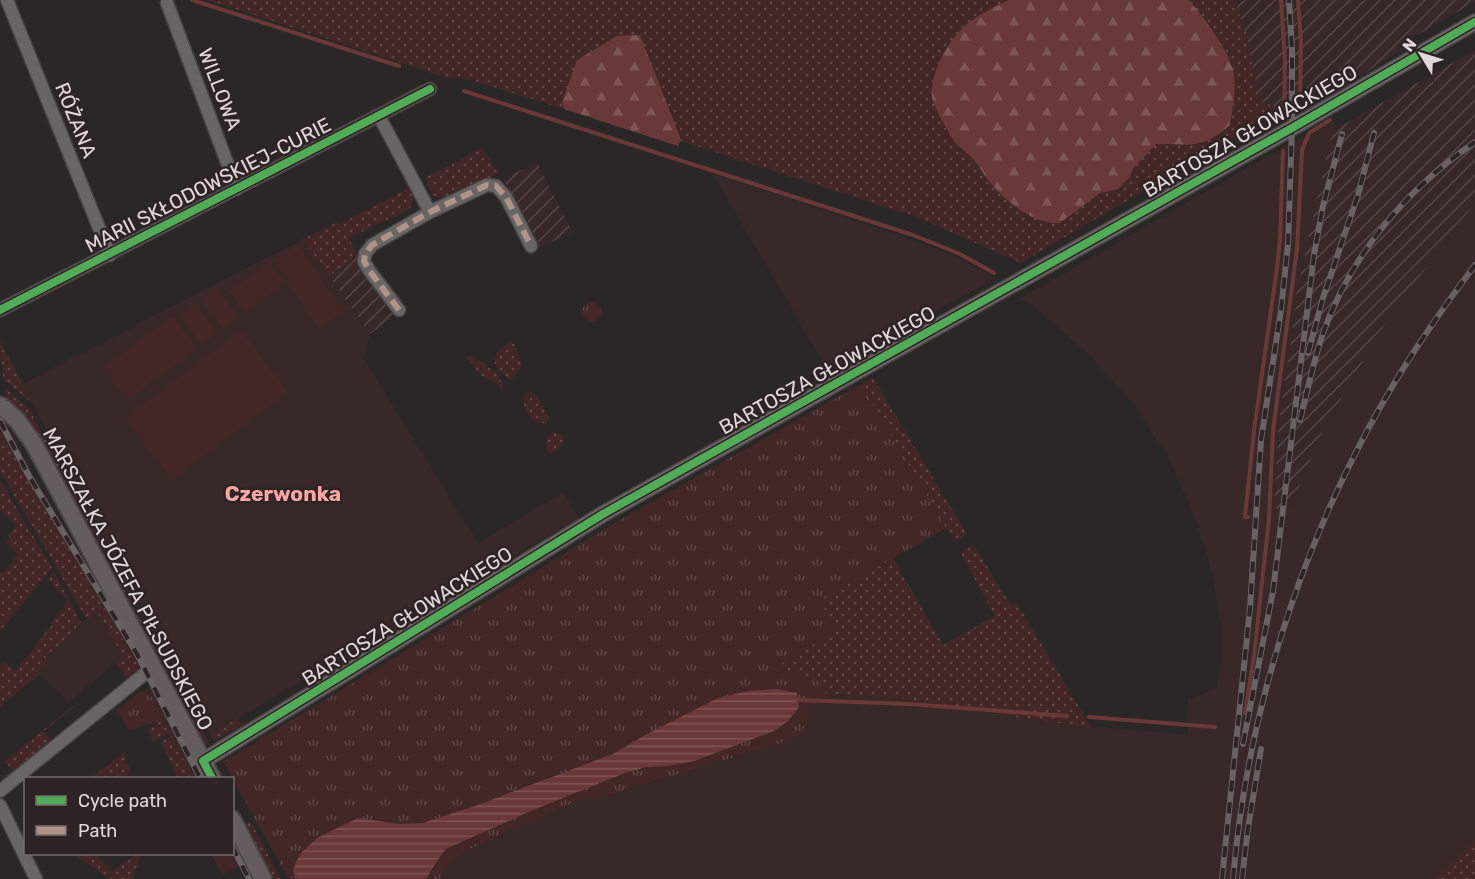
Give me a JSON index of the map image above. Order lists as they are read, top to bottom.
{
  "streets": {
    "main road": ["MARSZAŁKA JÓZEFA PIŁSUDSKIEGO"],
    "street": [
      "WILLOWA",
      "RÓŻANA",
      "BARTOSZA GŁOWACKIEGO",
      "MARII SKŁODOWSKIEJ-CURIE"
    ]
  },
  "crossings": [
    ["WILLOWA", "MARII SKŁODOWSKIEJ-CURIE"],
    ["RÓŻANA", "MARII SKŁODOWSKIEJ-CURIE"],
    ["BARTOSZA GŁOWACKIEGO", "MARSZAŁKA JÓZEFA PIŁSUDSKIEGO"]
  ],
  "districts": ["Czerwonka"],
  "legend": ["Cycle path", "Path"],
  "north": "top left"
}
